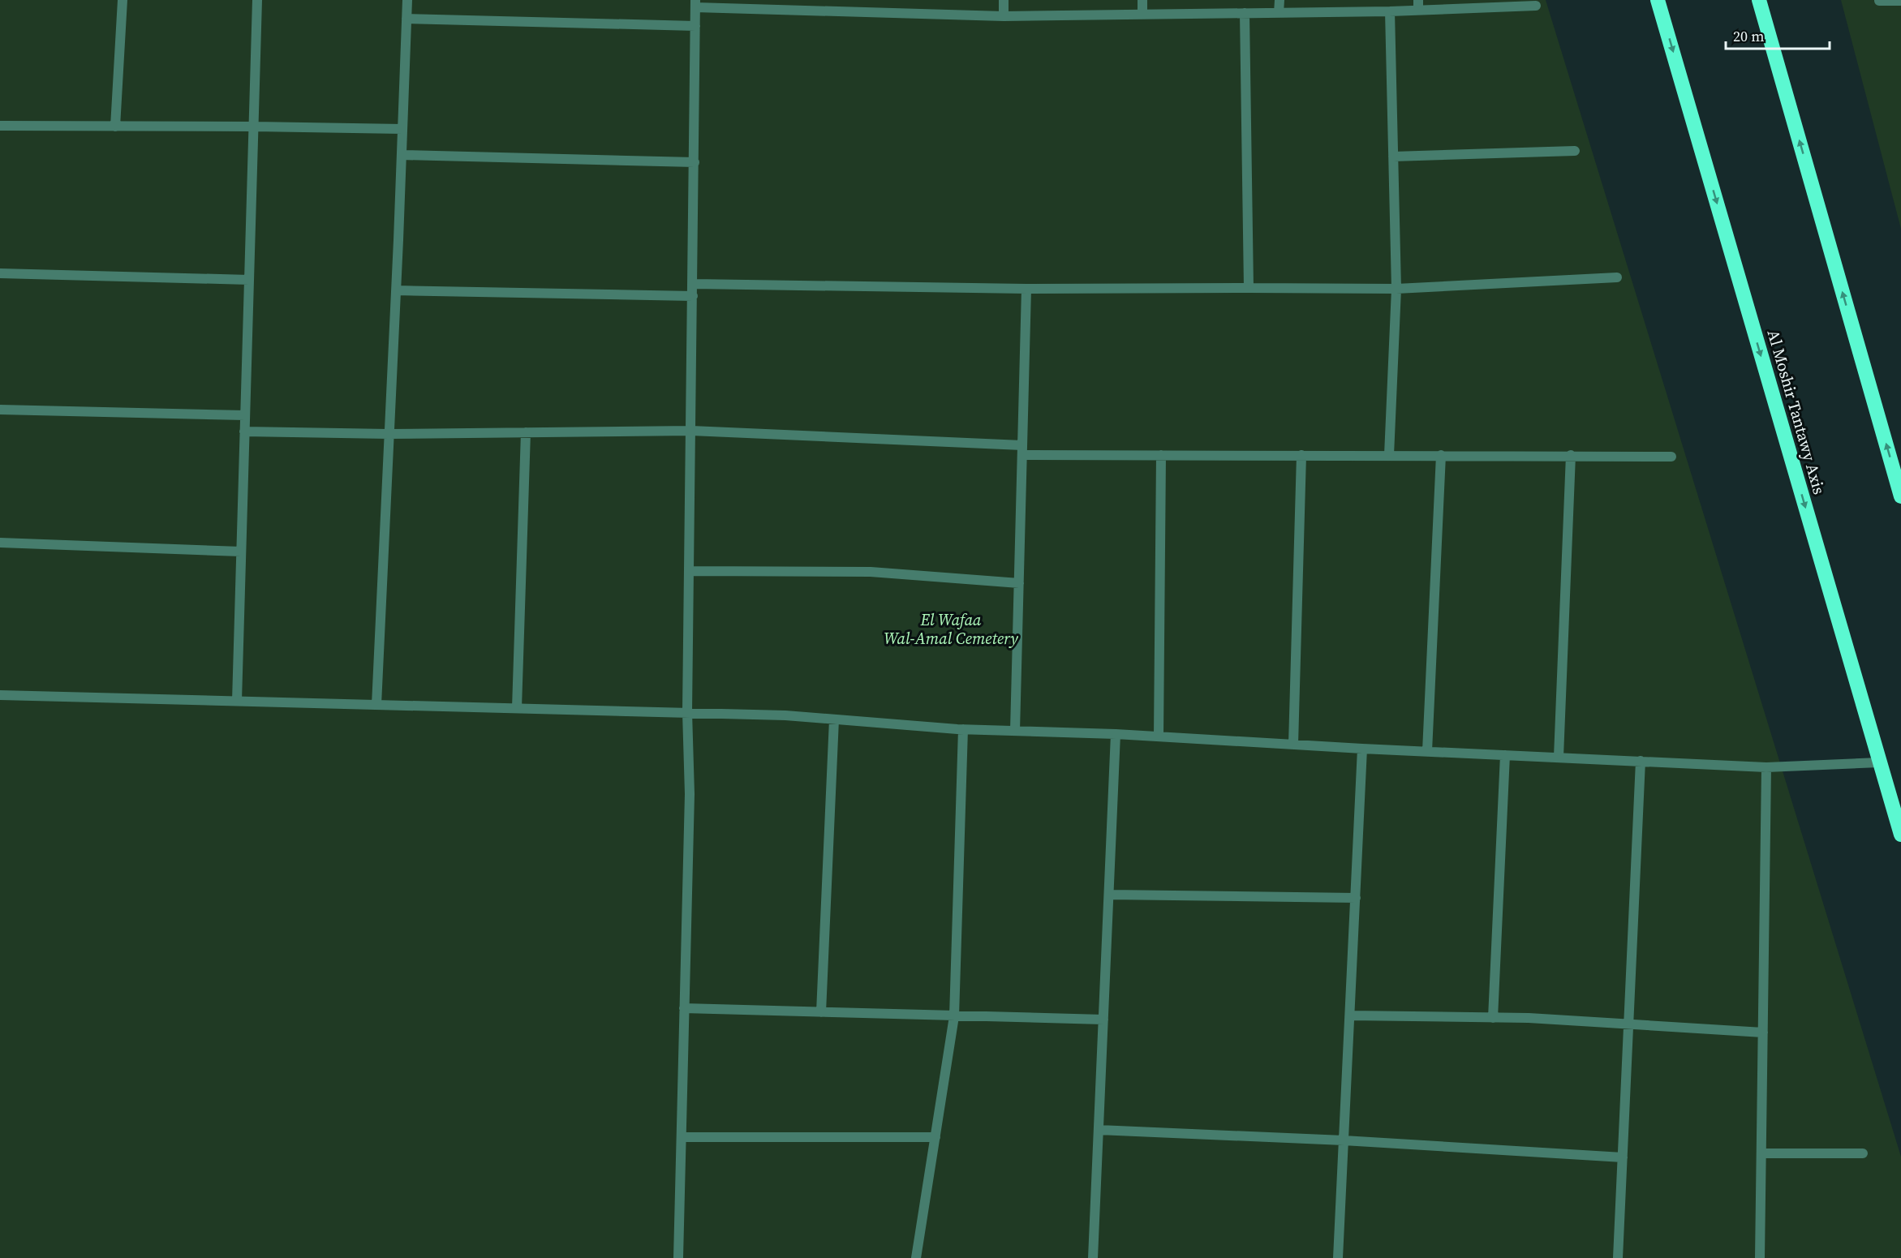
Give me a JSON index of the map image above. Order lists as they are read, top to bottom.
{
  "streets": {
    "highway": ["Al Moshir Tantawy Axis"]
  },
  "parks": ["El Wafaa Wal-Amal Cemetery"],
  "scale_bar": "20 m"
}
